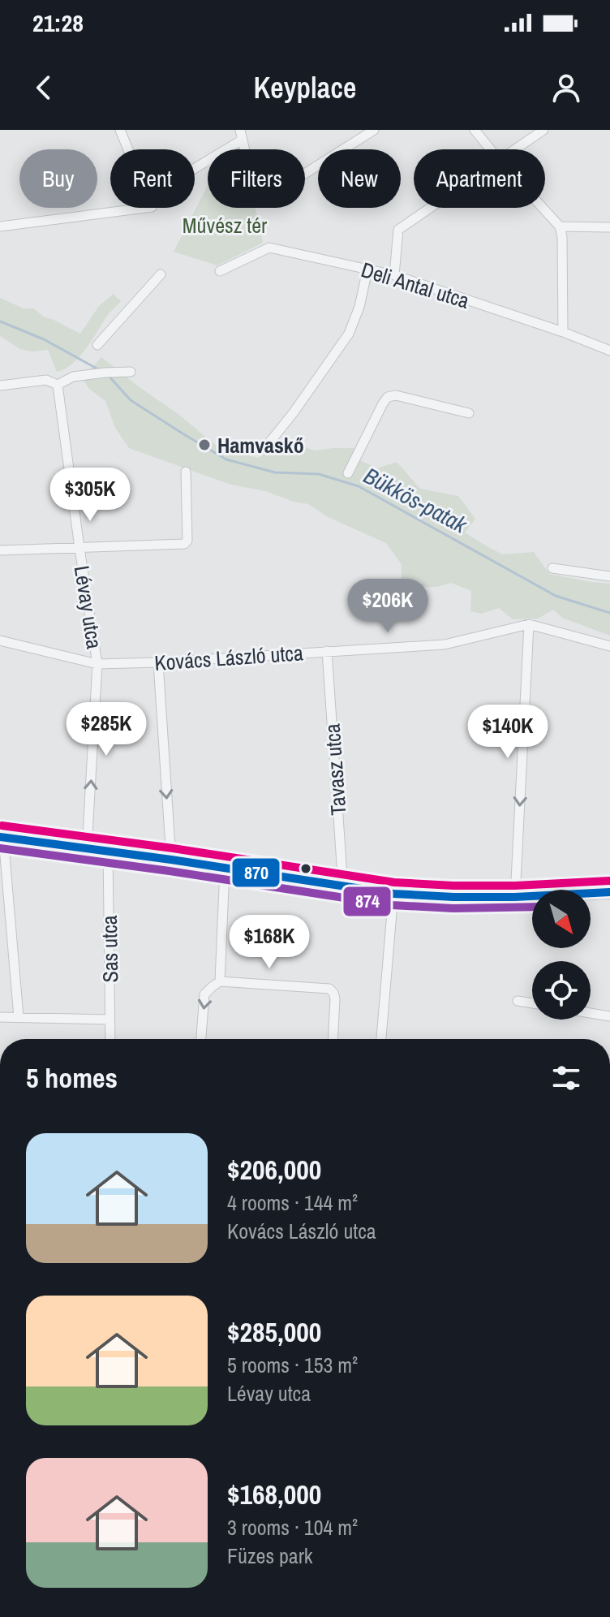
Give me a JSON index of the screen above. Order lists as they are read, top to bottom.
{
  "streets": {
    "street": [
      "Deli Antal utca",
      "Lévay utca",
      "Kovács László utca",
      "Tavasz utca",
      "Sas utca"
    ]
  },
  "crossings": [
    ["Lévay utca", "Kovács László utca"],
    ["Kovács László utca", "Tavasz utca"]
  ],
  "water": ["Bükkös-patak"],
  "parks": ["Művész tér"],
  "places": ["Hamvaskő"],
  "lines": ["transit line 870", "transit line 874"],
  "north": "bottom right",
  "page": {
    "status": "21:28",
    "header": "Keyplace",
    "chip": [
      "Buy",
      "Rent",
      "Filters",
      "New",
      "Apartment"
    ],
    "price": [
      "$305K",
      "$206K",
      "$285K",
      "$140K",
      "$168K"
    ],
    "heading": "5 homes",
    "list": [
      {
        "name": "$206,000",
        "note": "4 rooms · 144 m² · Kovács László utca"
      },
      {
        "name": "$285,000",
        "note": "5 rooms · 153 m² · Lévay utca"
      },
      {
        "name": "$168,000",
        "note": "3 rooms · 104 m² · Füzes park"
      }
    ]
  }
}
